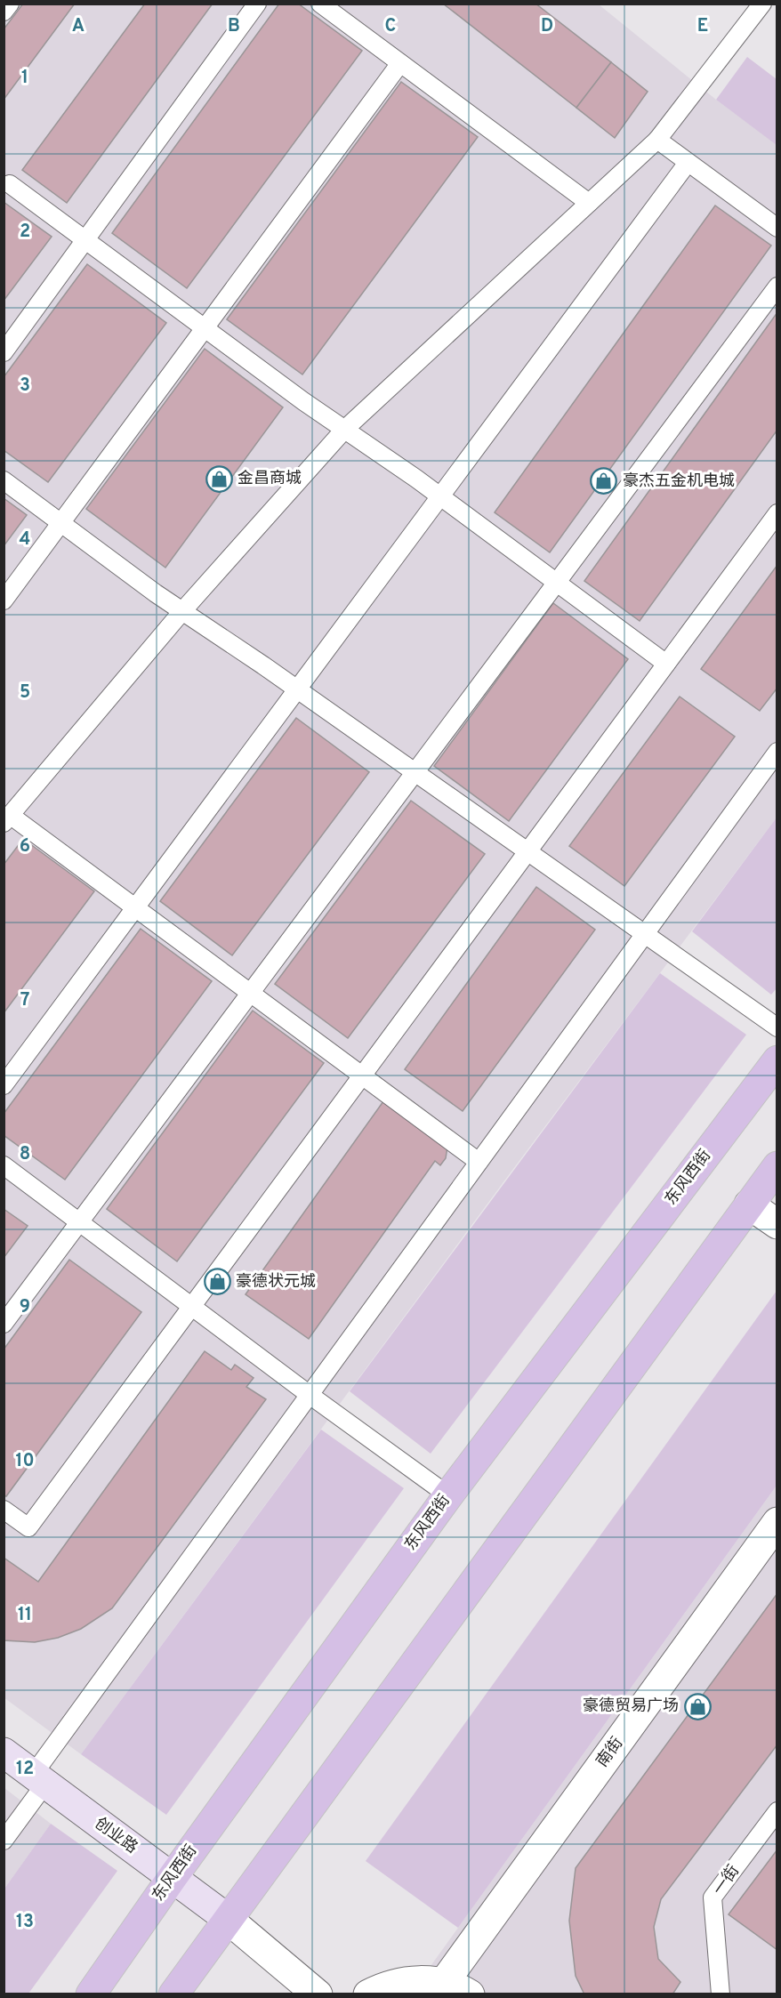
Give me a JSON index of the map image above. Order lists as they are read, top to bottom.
{
  "streets": {
    "main road": ["东风西街"],
    "street": ["南街", "创业路"],
    "lane": ["一街"]
  },
  "crossings": [
    ["东风西街", "创业路"]
  ],
  "places": {
    "shop": [
      "金昌商城",
      "豪杰五金机电城",
      "豪德状元城",
      "豪德贸易广场"
    ]
  },
  "grid": {
    "columns": [
      "A",
      "B",
      "C",
      "D",
      "E"
    ],
    "rows": [
      "1",
      "2",
      "3",
      "4",
      "5",
      "6",
      "7",
      "8",
      "9",
      "10",
      "11",
      "12",
      "13"
    ]
  }
}
